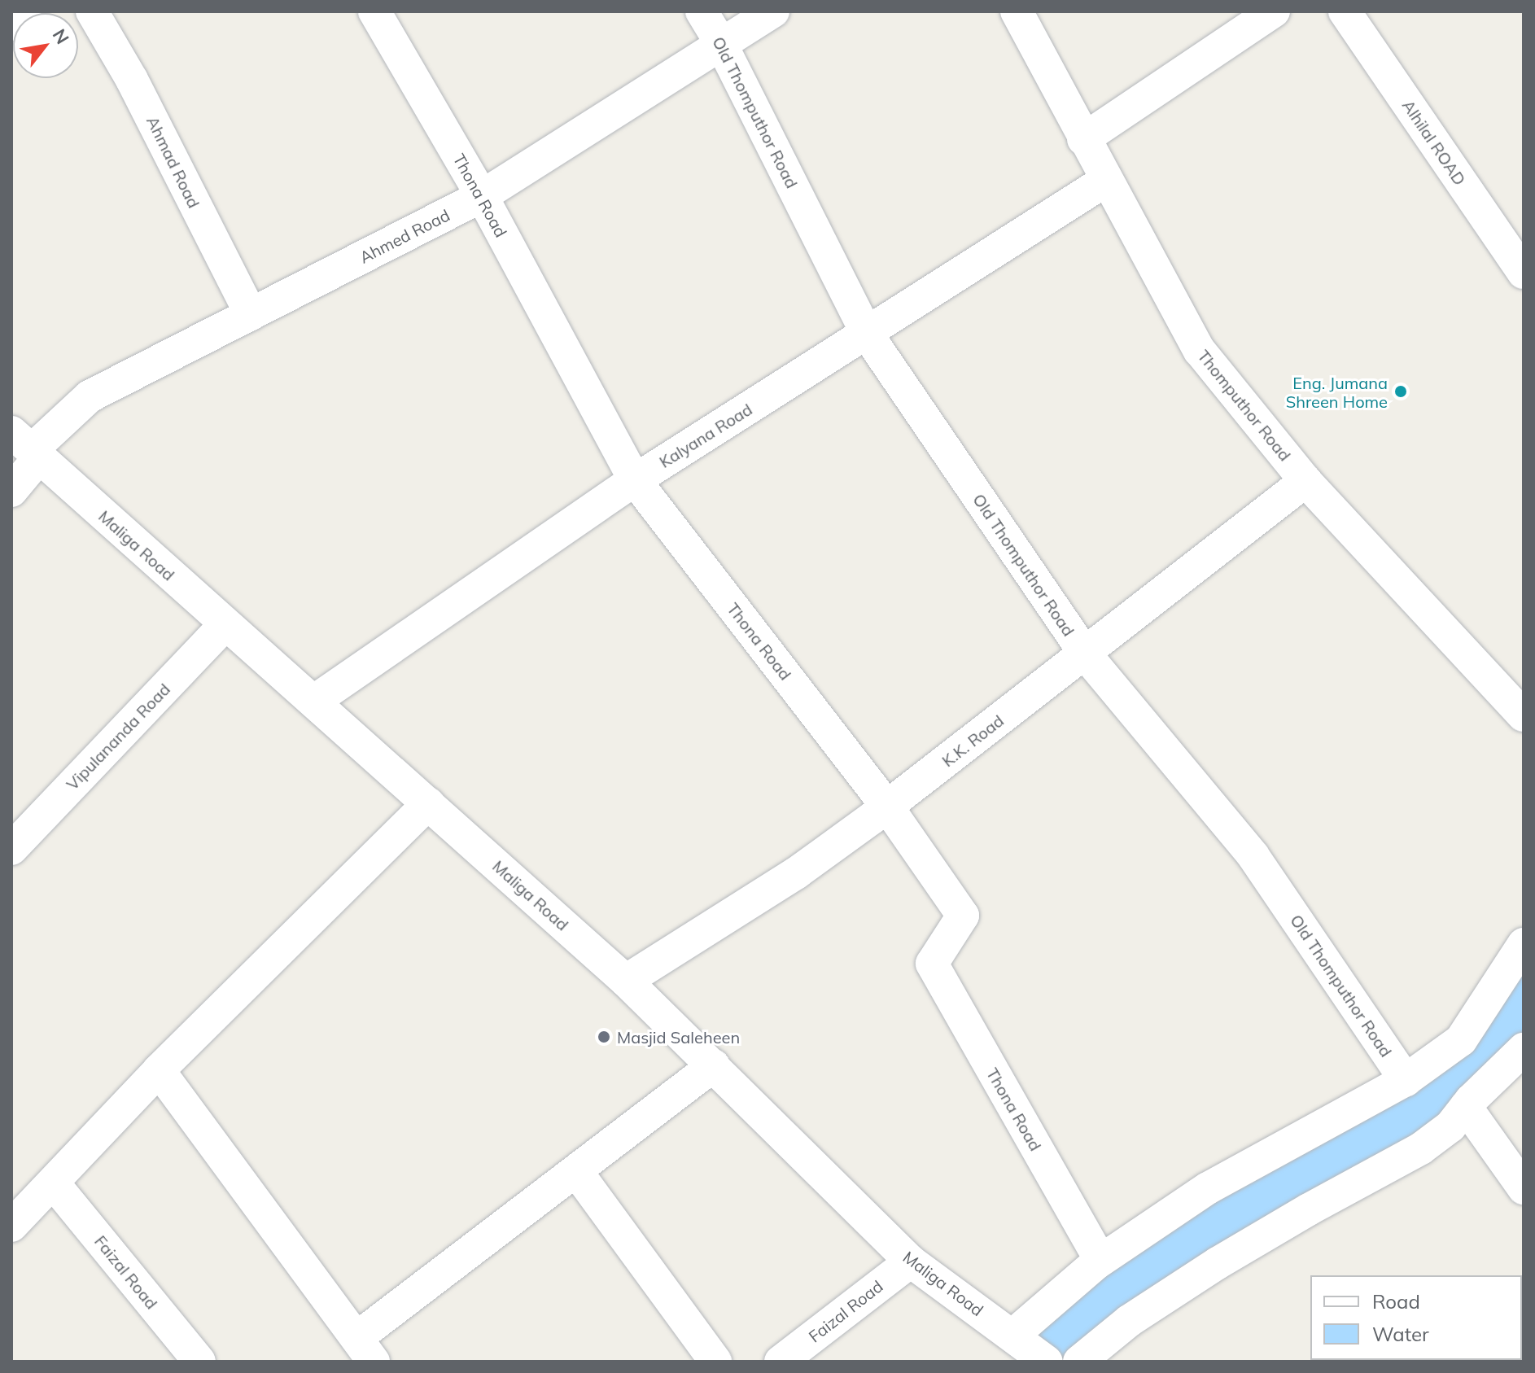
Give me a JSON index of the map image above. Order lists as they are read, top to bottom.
{
  "streets": {
    "street": [
      "Old Thomputhor Road",
      "Alhilal ROAD",
      "Ahmad Road",
      "Thona Road",
      "Ahmed Road",
      "Thomputhor Road",
      "Kalyana Road",
      "Maliga Road",
      "Vipulananda Road",
      "K.K. Road",
      "Faizal Road"
    ]
  },
  "crossings": [
    ["Old Thomputhor Road", "Ahmed Road"],
    ["Old Thomputhor Road", "Kalyana Road"],
    ["Old Thomputhor Road", "K.K. Road"],
    ["Ahmad Road", "Ahmed Road"],
    ["Thona Road", "Ahmed Road"],
    ["Thona Road", "Kalyana Road"],
    ["Thona Road", "K.K. Road"],
    ["Ahmed Road", "Maliga Road"],
    ["Thomputhor Road", "Kalyana Road"],
    ["Thomputhor Road", "K.K. Road"],
    ["Kalyana Road", "Maliga Road"],
    ["Maliga Road", "Vipulananda Road"],
    ["Maliga Road", "K.K. Road"],
    ["Maliga Road", "Faizal Road"]
  ],
  "places": ["Eng. Jumana Shreen Home", "Masjid Saleheen"],
  "legend": ["Road", "Water"],
  "north": "top right"
}
